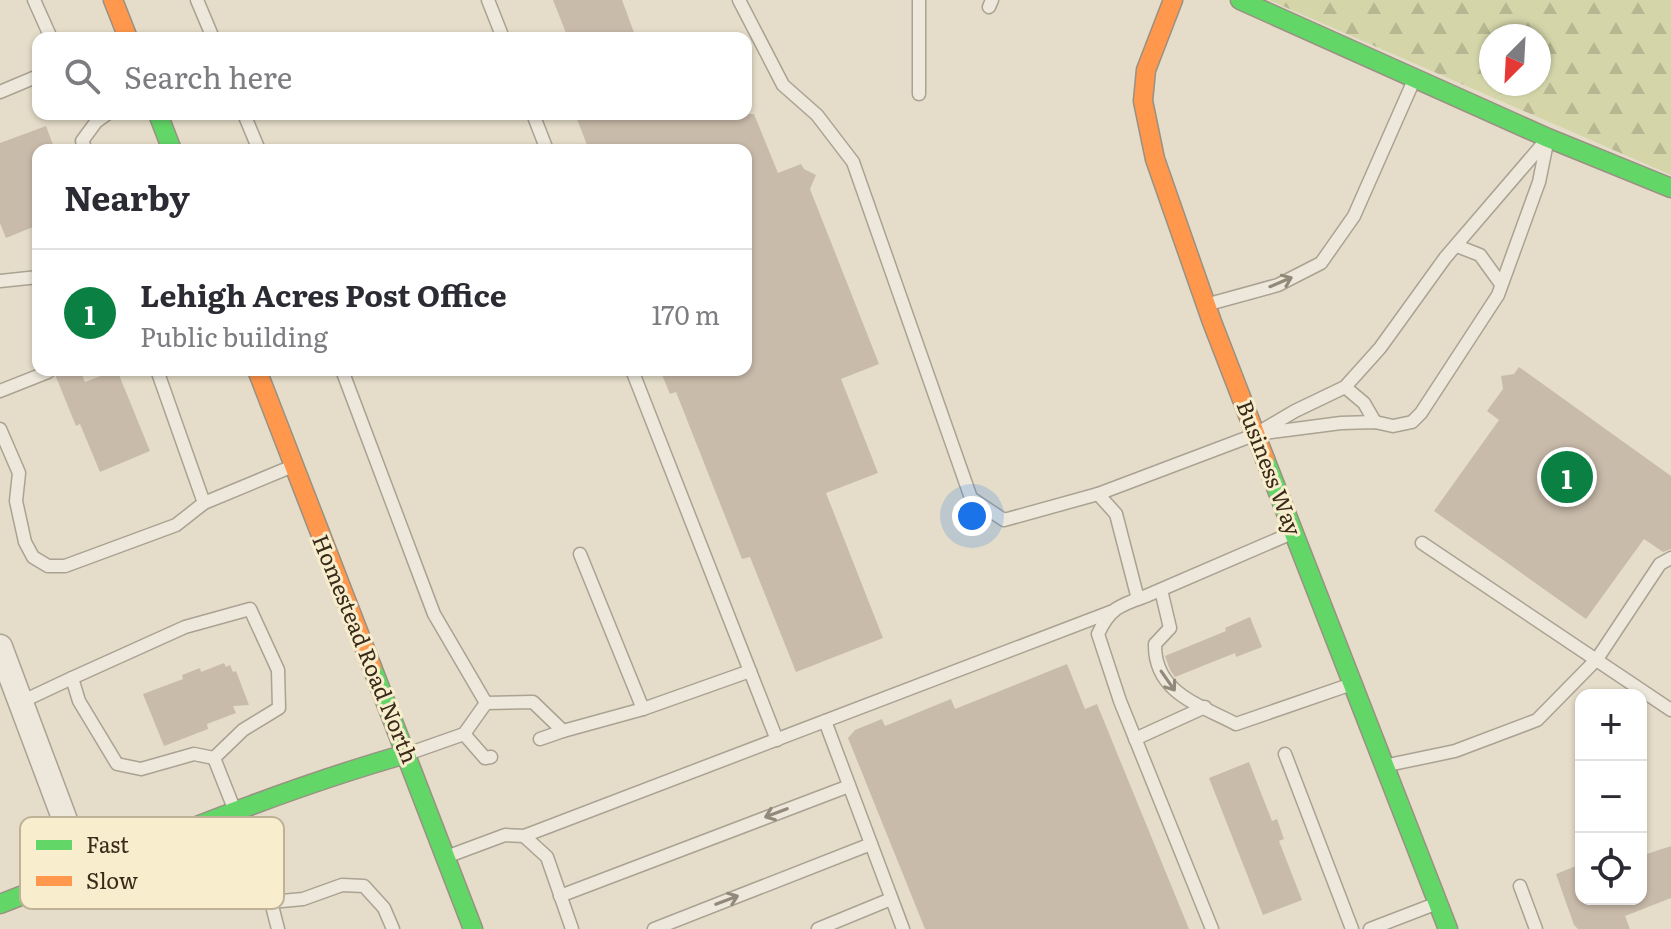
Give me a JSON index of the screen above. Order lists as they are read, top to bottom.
{
  "streets": {
    "street": ["Business Way", "Homestead Road North"]
  },
  "legend": ["Fast", "Slow"],
  "north": "bottom left",
  "page": {
    "search": "Search here",
    "heading": "Nearby",
    "list": [
      {
        "mark": "1",
        "name": "Lehigh Acres Post Office",
        "note": "Public building",
        "value": "170 m"
      }
    ],
    "pins": "1",
    "map_buttons": ["+", "−"]
  }
}
